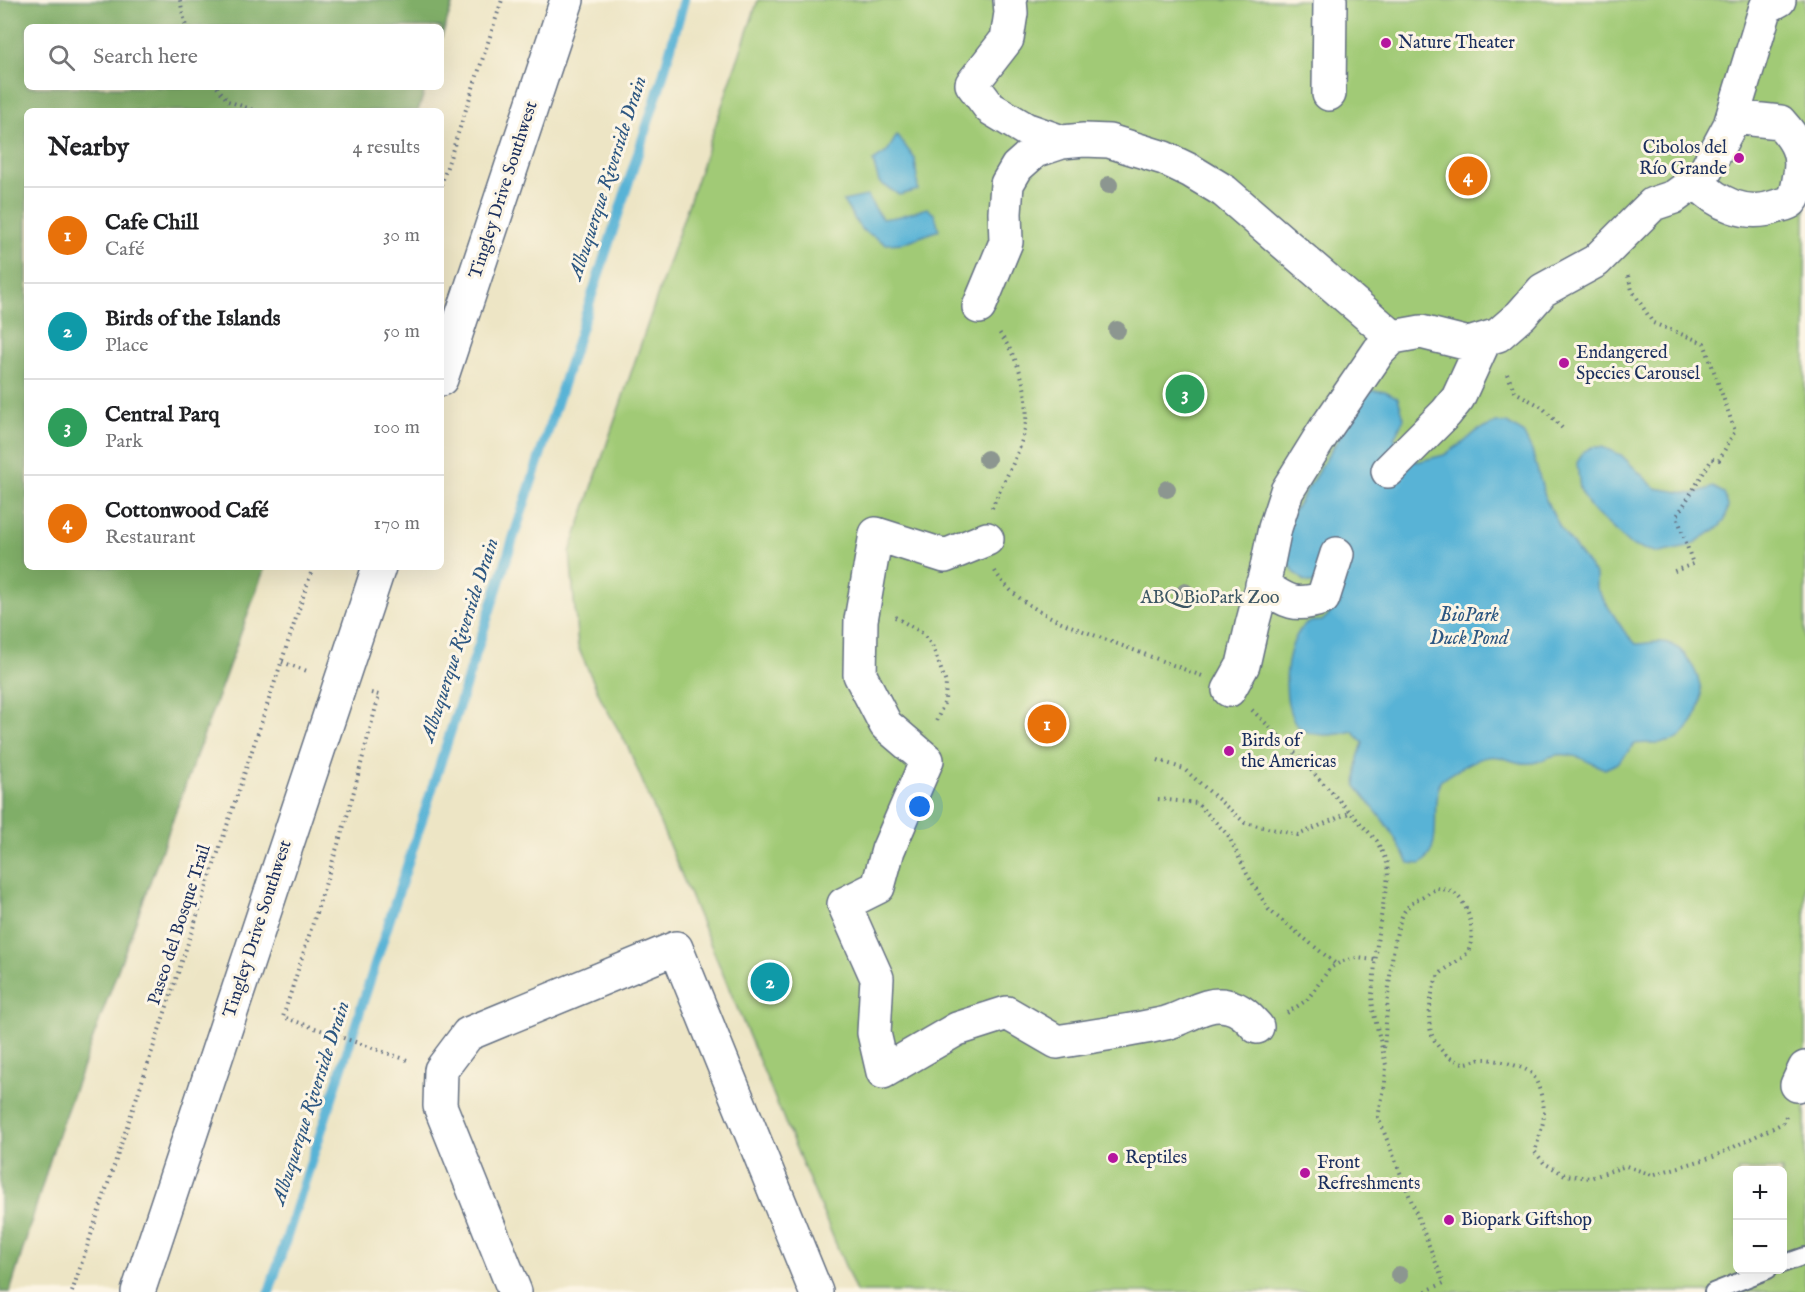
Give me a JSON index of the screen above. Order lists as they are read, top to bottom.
{
  "streets": {
    "street": ["Tingley Drive Southwest"],
    "path": ["Paseo del Bosque Trail"]
  },
  "water": ["Albuquerque Riverside Drain", "BioPark Duck Pond"],
  "parks": ["ABQ BioPark Zoo"],
  "places": [
    "Nature Theater",
    "Cibolos del Río Grande",
    "Endangered Species Carousel",
    "Birds of the Americas",
    "Reptiles",
    "Front Refreshments",
    "Biopark Giftshop"
  ],
  "page": {
    "search": "Search here",
    "heading": ["Nearby", "4 results"],
    "pins": [
      "4",
      "3",
      "1",
      "2"
    ],
    "list": [
      {
        "mark": "1",
        "name": "Cafe Chill",
        "note": "Café",
        "value": "30 m"
      },
      {
        "mark": "2",
        "name": "Birds of the Islands",
        "note": "Place",
        "value": "50 m"
      },
      {
        "mark": "3",
        "name": "Central Parq",
        "note": "Park",
        "value": "100 m"
      },
      {
        "mark": "4",
        "name": "Cottonwood Café",
        "note": "Restaurant",
        "value": "170 m"
      }
    ],
    "map_buttons": ["+", "−"]
  }
}
